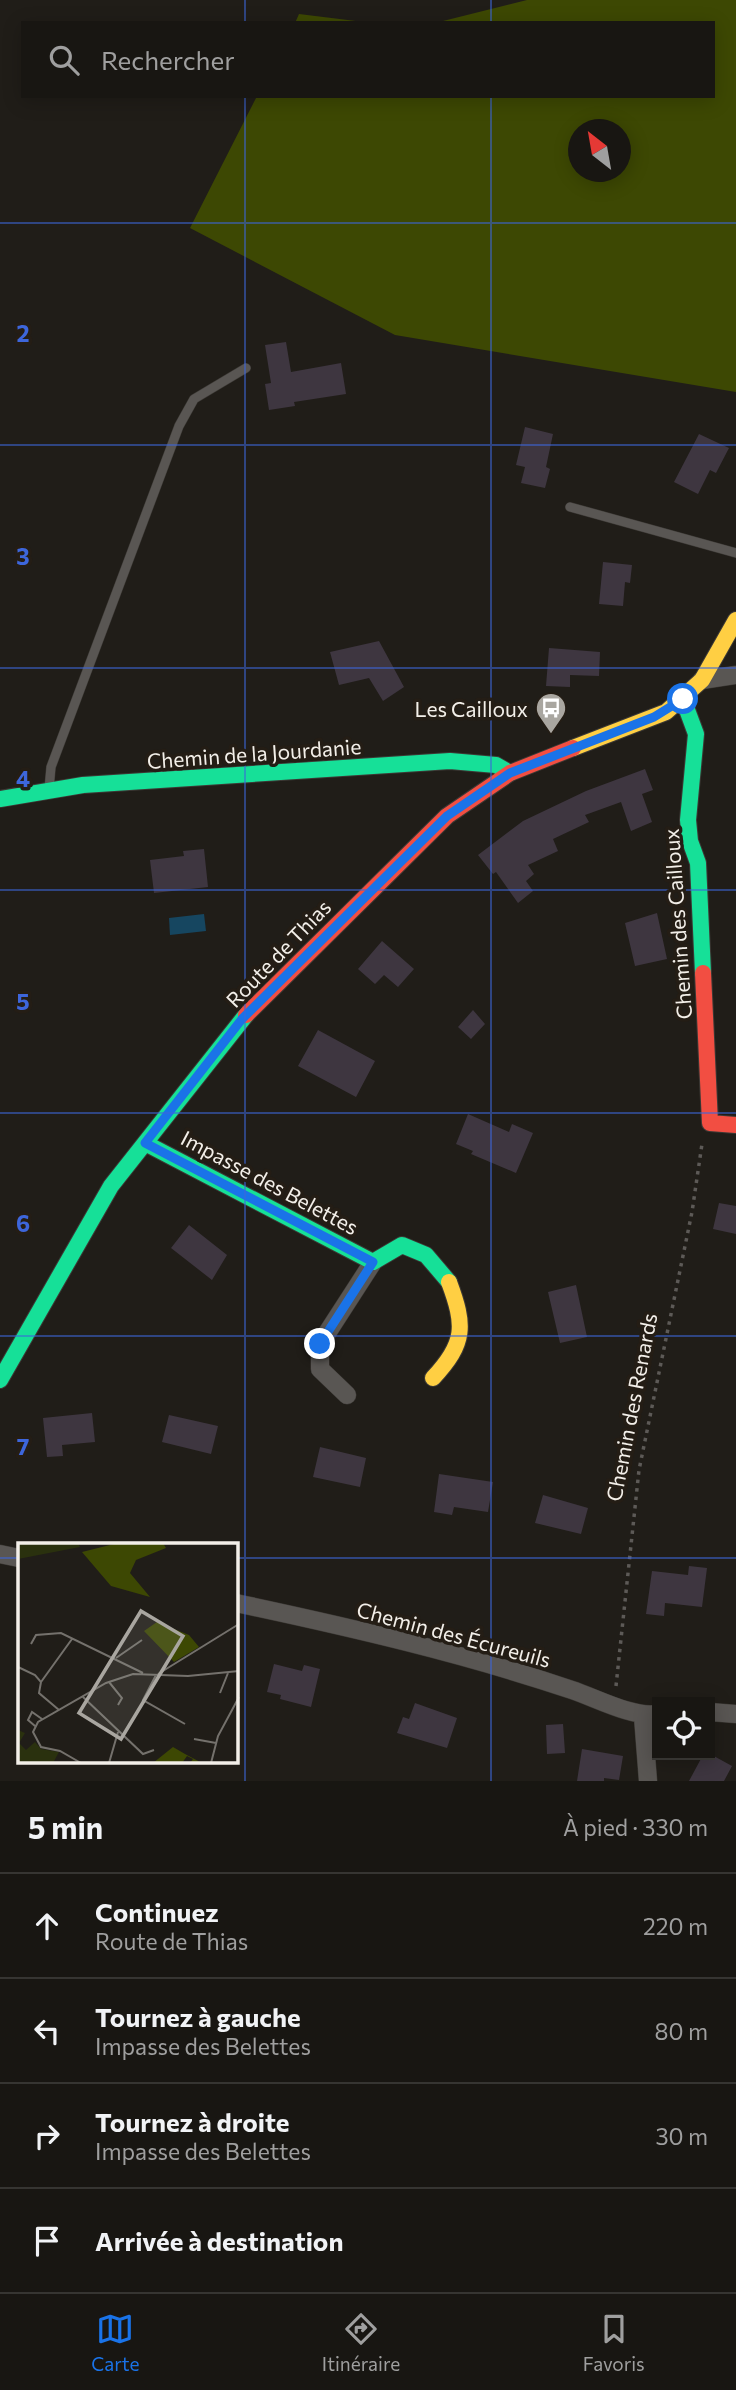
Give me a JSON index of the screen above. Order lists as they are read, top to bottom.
{
  "streets": {
    "street": [
      "Chemin de la Jourdanie",
      "Chemin des Cailloux",
      "Route de Thias",
      "Impasse des Belettes",
      "Chemin des Écureuils"
    ],
    "path": ["Chemin des Renards"]
  },
  "crossings": [
    ["Chemin de la Jourdanie", "Route de Thias"],
    ["Chemin des Cailloux", "Route de Thias"],
    ["Chemin des Cailloux", "Chemin des Renards"],
    ["Route de Thias", "Impasse des Belettes"],
    ["Chemin des Renards", "Chemin des Écureuils"]
  ],
  "places": {
    "bus stop": ["Les Cailloux"]
  },
  "north": "top left",
  "page": {
    "search": "Rechercher",
    "heading": ["5 min", "À pied · 330 m"],
    "list": [
      ["Continuez", "Route de Thias", "220 m"],
      ["Tournez à gauche", "Impasse des Belettes", "80 m"],
      ["Tournez à droite", "Impasse des Belettes", "30 m"],
      "Arrivée à destination"
    ],
    "nav": ["Carte", "Itinéraire", "Favoris"]
  },
  "grid": {
    "rows": [
      "2",
      "3",
      "4",
      "5",
      "6",
      "7"
    ]
  }
}
